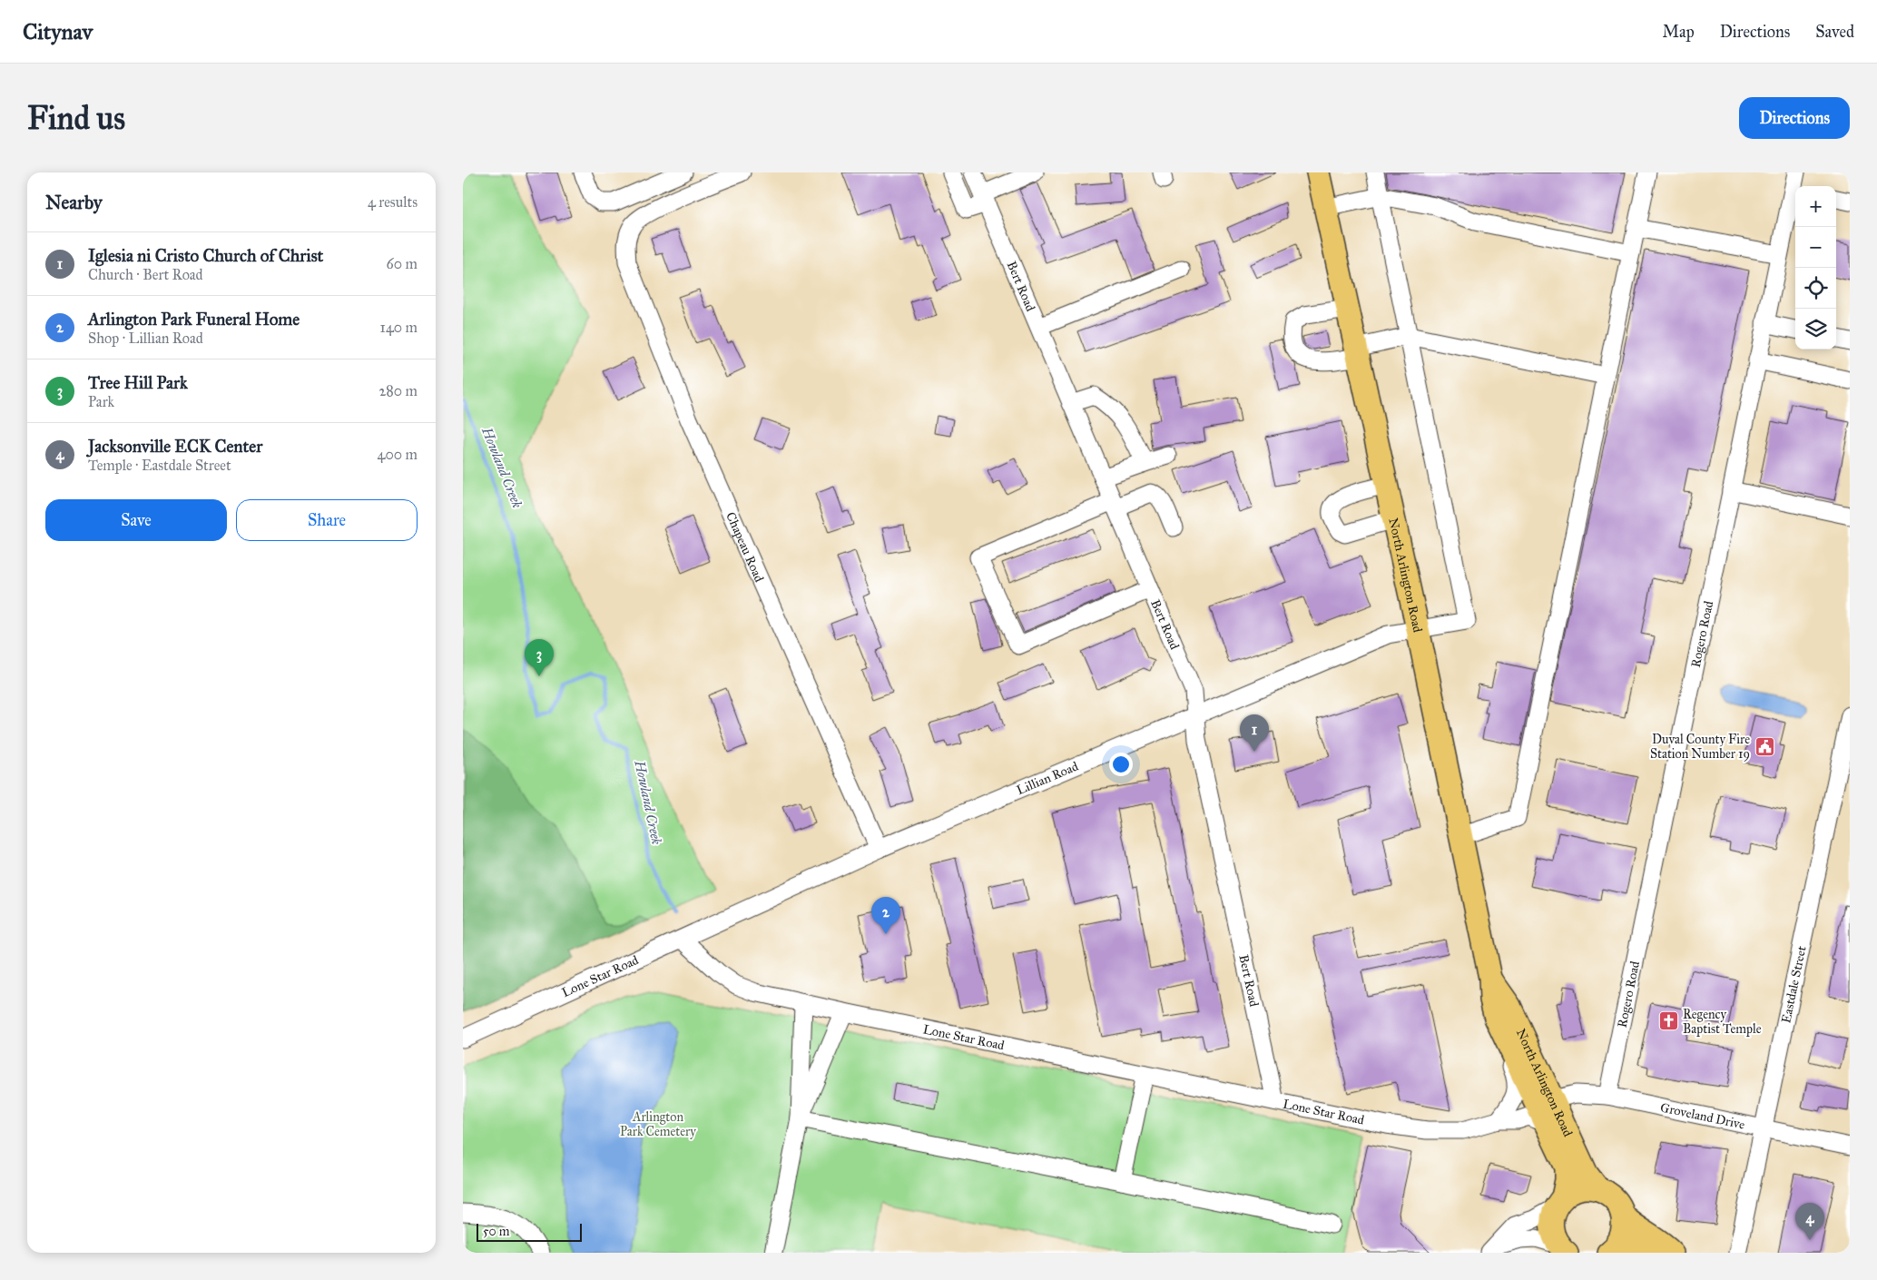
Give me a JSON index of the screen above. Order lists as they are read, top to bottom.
{
  "streets": {
    "main road": ["North Arlington Road"],
    "street": [
      "Bert Road",
      "Chapeau Road",
      "Rogero Road",
      "Lillian Road",
      "Lone Star Road",
      "Eastdale Street",
      "Groveland Drive"
    ]
  },
  "crossings": [
    ["Bert Road", "Lillian Road"],
    ["Bert Road", "Lone Star Road"],
    ["Chapeau Road", "Lillian Road"],
    ["North Arlington Road", "Lillian Road"],
    ["North Arlington Road", "Lone Star Road"],
    ["North Arlington Road", "Groveland Drive"],
    ["Rogero Road", "Groveland Drive"],
    ["Lillian Road", "Lone Star Road"],
    ["Eastdale Street", "Groveland Drive"]
  ],
  "water": ["Howland Creek"],
  "parks": ["Arlington Park Cemetery"],
  "places": {
    "public building": ["Duval County Fire Station Number 19"],
    "church": ["Regency Baptist Temple"]
  },
  "scale_bar": "50 m",
  "page": {
    "header": "Citynav",
    "nav": ["Map", "Directions", "Saved"],
    "buttons": [
      "Directions",
      ["Save", "Share"]
    ],
    "title": "Find us",
    "heading": ["Nearby", "4 results"],
    "map_buttons": ["+", "−"],
    "list": [
      {
        "mark": "1",
        "name": "Iglesia ni Cristo Church of Christ",
        "note": "Church · Bert Road",
        "value": "60 m"
      },
      {
        "mark": "2",
        "name": "Arlington Park Funeral Home",
        "note": "Shop · Lillian Road",
        "value": "140 m"
      },
      {
        "mark": "3",
        "name": "Tree Hill Park",
        "note": "Park",
        "value": "280 m"
      },
      {
        "mark": "4",
        "name": "Jacksonville ECK Center",
        "note": "Temple · Eastdale Street",
        "value": "400 m"
      }
    ],
    "pins": [
      "3",
      "1",
      "2",
      "4"
    ],
    "scale": "50 m"
  }
}
